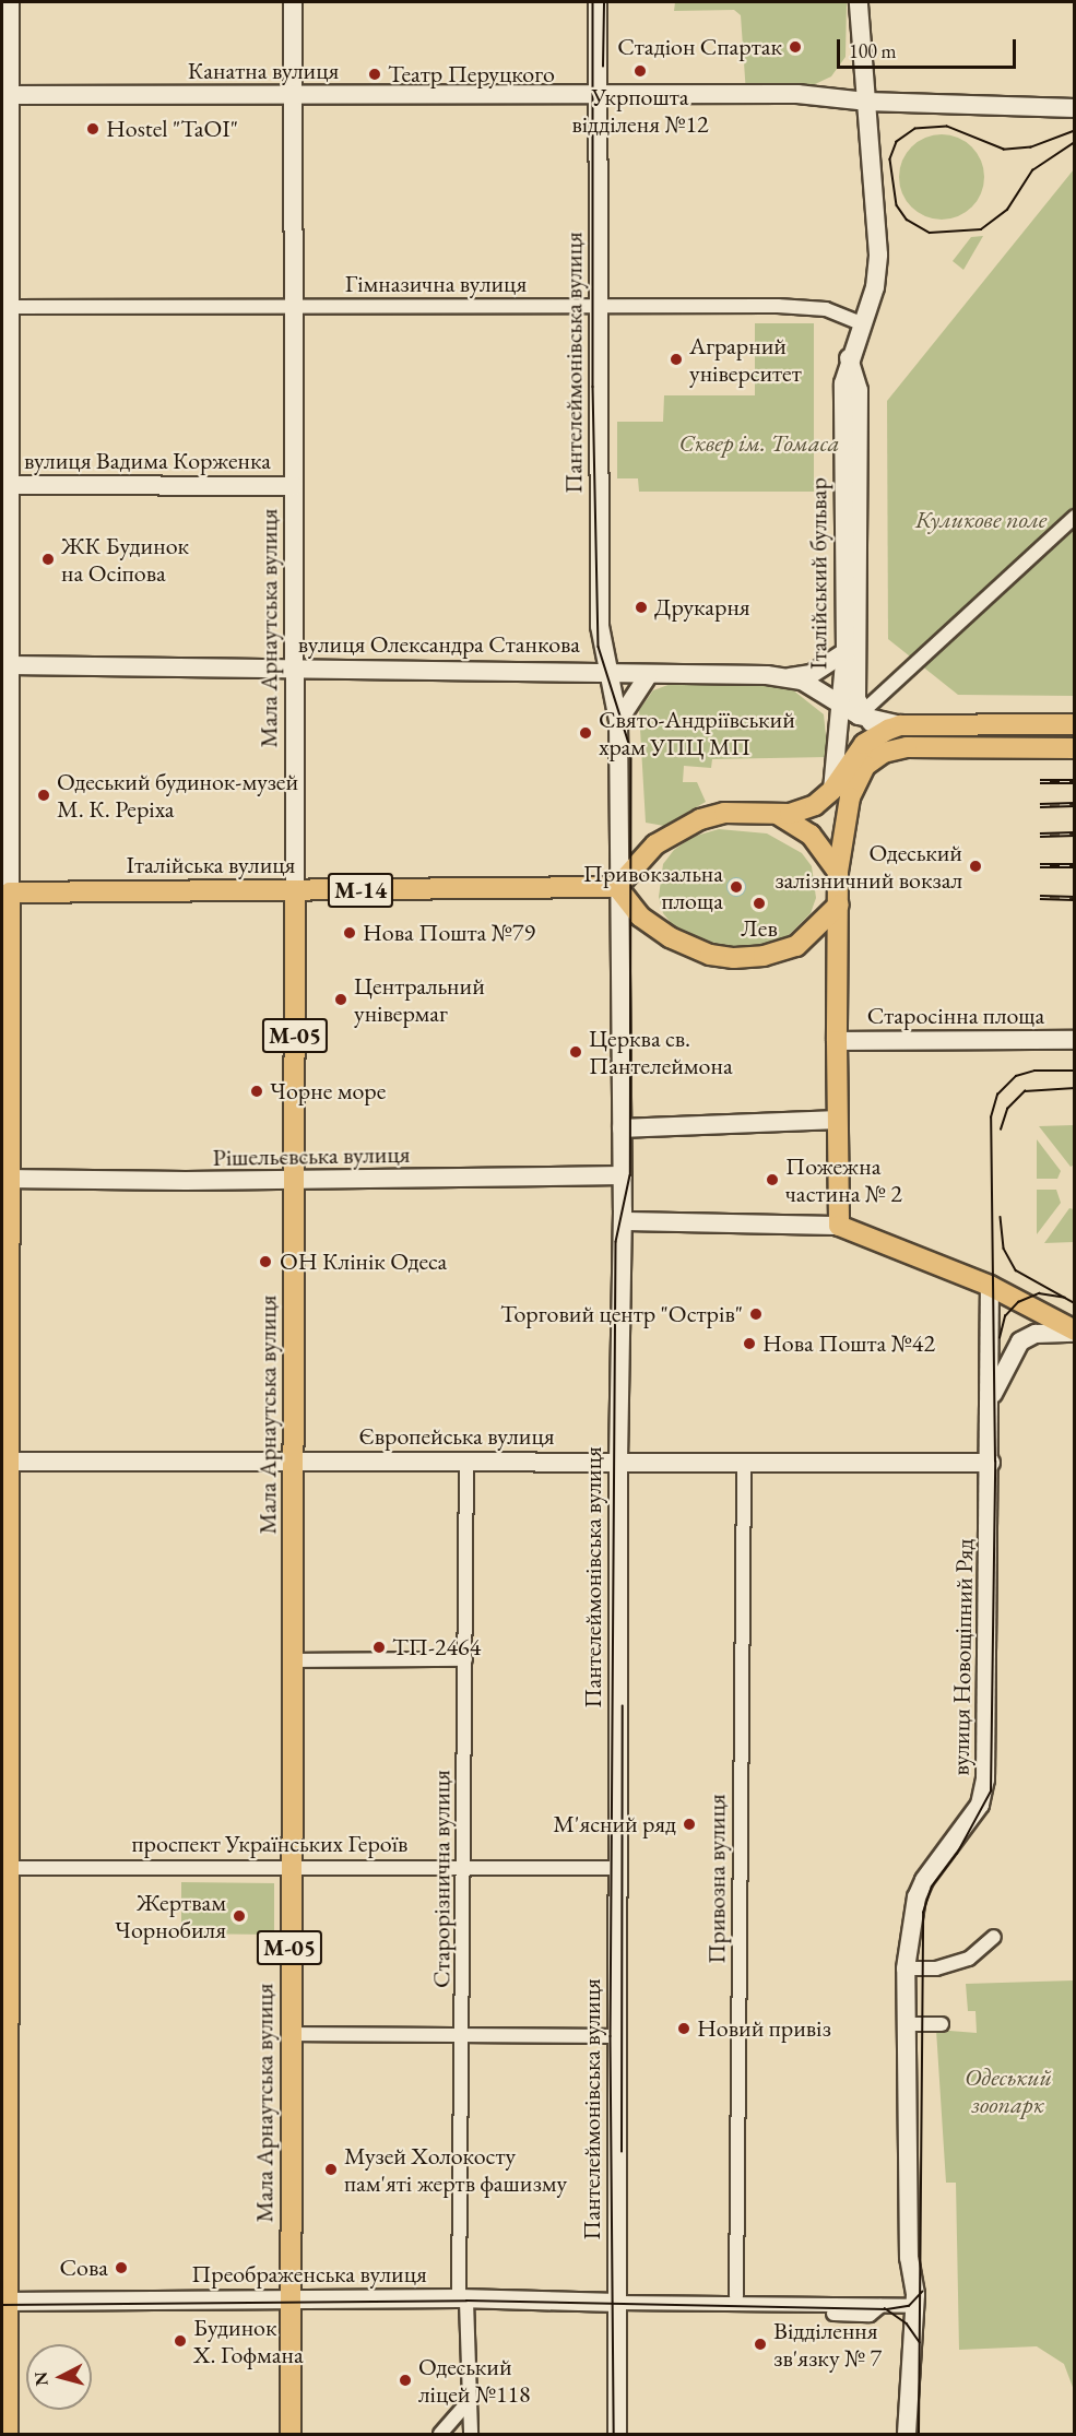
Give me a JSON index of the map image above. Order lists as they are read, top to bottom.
{
  "streets": {
    "main road": [
      "Канатна вулиця",
      "Пантелеймонівська вулиця",
      "вулиця Вадима Корженка",
      "Італійський бульвар",
      "Мала Арнаутська вулиця",
      "вулиця Олександра Станкова",
      "Італійська вулиця",
      "М-14",
      "Старосінна площа",
      "М-05",
      "Рішельєвська вулиця",
      "Європейська вулиця",
      "вулиця Новощіпний Ряд",
      "Преображенська вулиця"
    ],
    "street": [
      "Гімназична вулиця",
      "проспект Українських Героїв",
      "Старорізнична вулиця",
      "Привозна вулиця"
    ]
  },
  "crossings": [
    ["Канатна вулиця", "Пантелеймонівська вулиця"],
    ["Канатна вулиця", "Італійський бульвар"],
    ["Канатна вулиця", "Мала Арнаутська вулиця"],
    ["Гімназична вулиця", "Пантелеймонівська вулиця"],
    ["Гімназична вулиця", "Італійський бульвар"],
    ["Гімназична вулиця", "Мала Арнаутська вулиця"],
    ["Пантелеймонівська вулиця", "вулиця Олександра Станкова"],
    ["Пантелеймонівська вулиця", "Італійська вулиця"],
    ["Пантелеймонівська вулиця", "Рішельєвська вулиця"],
    ["Пантелеймонівська вулиця", "Європейська вулиця"],
    ["Пантелеймонівська вулиця", "проспект Українських Героїв"],
    ["Пантелеймонівська вулиця", "Преображенська вулиця"],
    ["вулиця Вадима Корженка", "Мала Арнаутська вулиця"],
    ["Італійський бульвар", "вулиця Олександра Станкова"],
    ["Мала Арнаутська вулиця", "вулиця Олександра Станкова"],
    ["Мала Арнаутська вулиця", "Італійська вулиця"],
    ["Мала Арнаутська вулиця", "Рішельєвська вулиця"],
    ["Мала Арнаутська вулиця", "Європейська вулиця"],
    ["Мала Арнаутська вулиця", "проспект Українських Героїв"],
    ["Мала Арнаутська вулиця", "Преображенська вулиця"],
    ["Європейська вулиця", "вулиця Новощіпний Ряд"],
    ["Європейська вулиця", "Старорізнична вулиця"],
    ["Європейська вулиця", "Привозна вулиця"],
    ["вулиця Новощіпний Ряд", "Преображенська вулиця"],
    ["проспект Українських Героїв", "Старорізнична вулиця"],
    ["Старорізнична вулиця", "Преображенська вулиця"],
    ["Привозна вулиця", "Преображенська вулиця"]
  ],
  "parks": ["Сквер ім. Томаса", "Куликове поле", "Одеський зоопарк"],
  "places": [
    "Стадіон Спартак",
    "Укрпошта відділеня №12",
    "Театр Перуцкого",
    "Hostel \"TaOI\"",
    "Аграрний університет",
    "ЖК Будинок на Осіпова",
    "Друкарня",
    "Свято-Андріївський храм УПЦ МП",
    "Одеський будинок-музей М. К. Реріха",
    "Одеський залізничний вокзал",
    "Привокзальна площа",
    "Лев",
    "Нова Пошта №79",
    "Центральний універмаг",
    "Церква св. Пантелеймона",
    "Чорне море",
    "Пожежна частина № 2",
    "ОН Клінік Одеса",
    "Торговий центр \"Острів\"",
    "Нова Пошта №42",
    "ТП-2464",
    "М'ясний ряд",
    "Жертвам Чорнобиля",
    "Новий привіз",
    "Музей Холокосту пам'яті жертв фашизму",
    "Сова",
    "Будинок Х. Гофмана",
    "Відділення зв'язку № 7",
    "Одеський ліцей №118"
  ],
  "scale_bar": "100 m",
  "north": "left"
}
